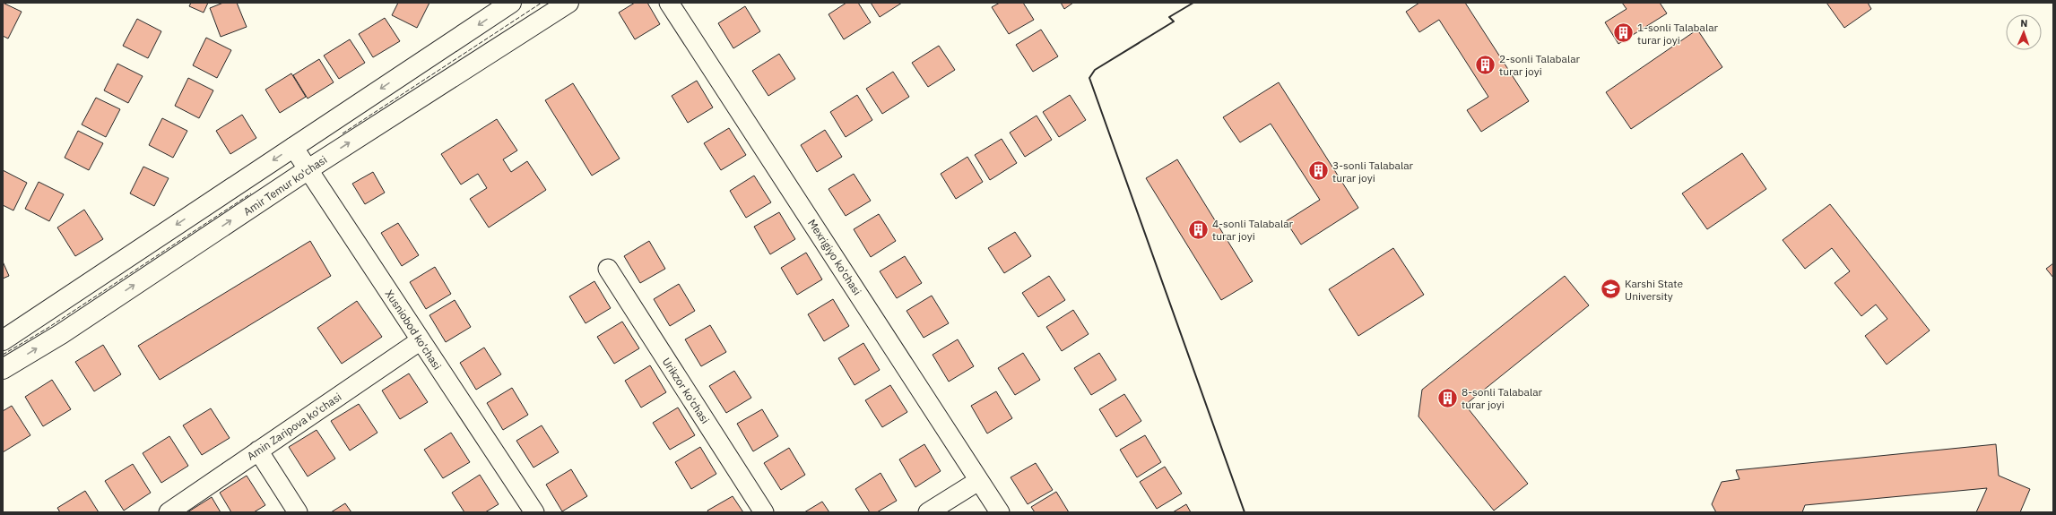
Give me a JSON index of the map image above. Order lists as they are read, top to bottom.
{
  "streets": {
    "main road": ["Amir Temur ko'chasi"],
    "street": [
      "Mexrigiyo ko'chasi",
      "Xusniobod ko'chasi",
      "Urikzor ko'chasi",
      "Amin Zaripova ko'chasi"
    ]
  },
  "crossings": [
    ["Amir Temur ko'chasi", "Xusniobod ko'chasi"],
    ["Xusniobod ko'chasi", "Amin Zaripova ko'chasi"]
  ],
  "places": {
    "building": [
      "1-sonli Talabalar turar joyi",
      "2-sonli Talabalar turar joyi",
      "3-sonli Talabalar turar joyi",
      "4-sonli Talabalar turar joyi",
      "8-sonli Talabalar turar joyi"
    ],
    "school or university": ["Karshi State University"]
  },
  "north": "top"
}
